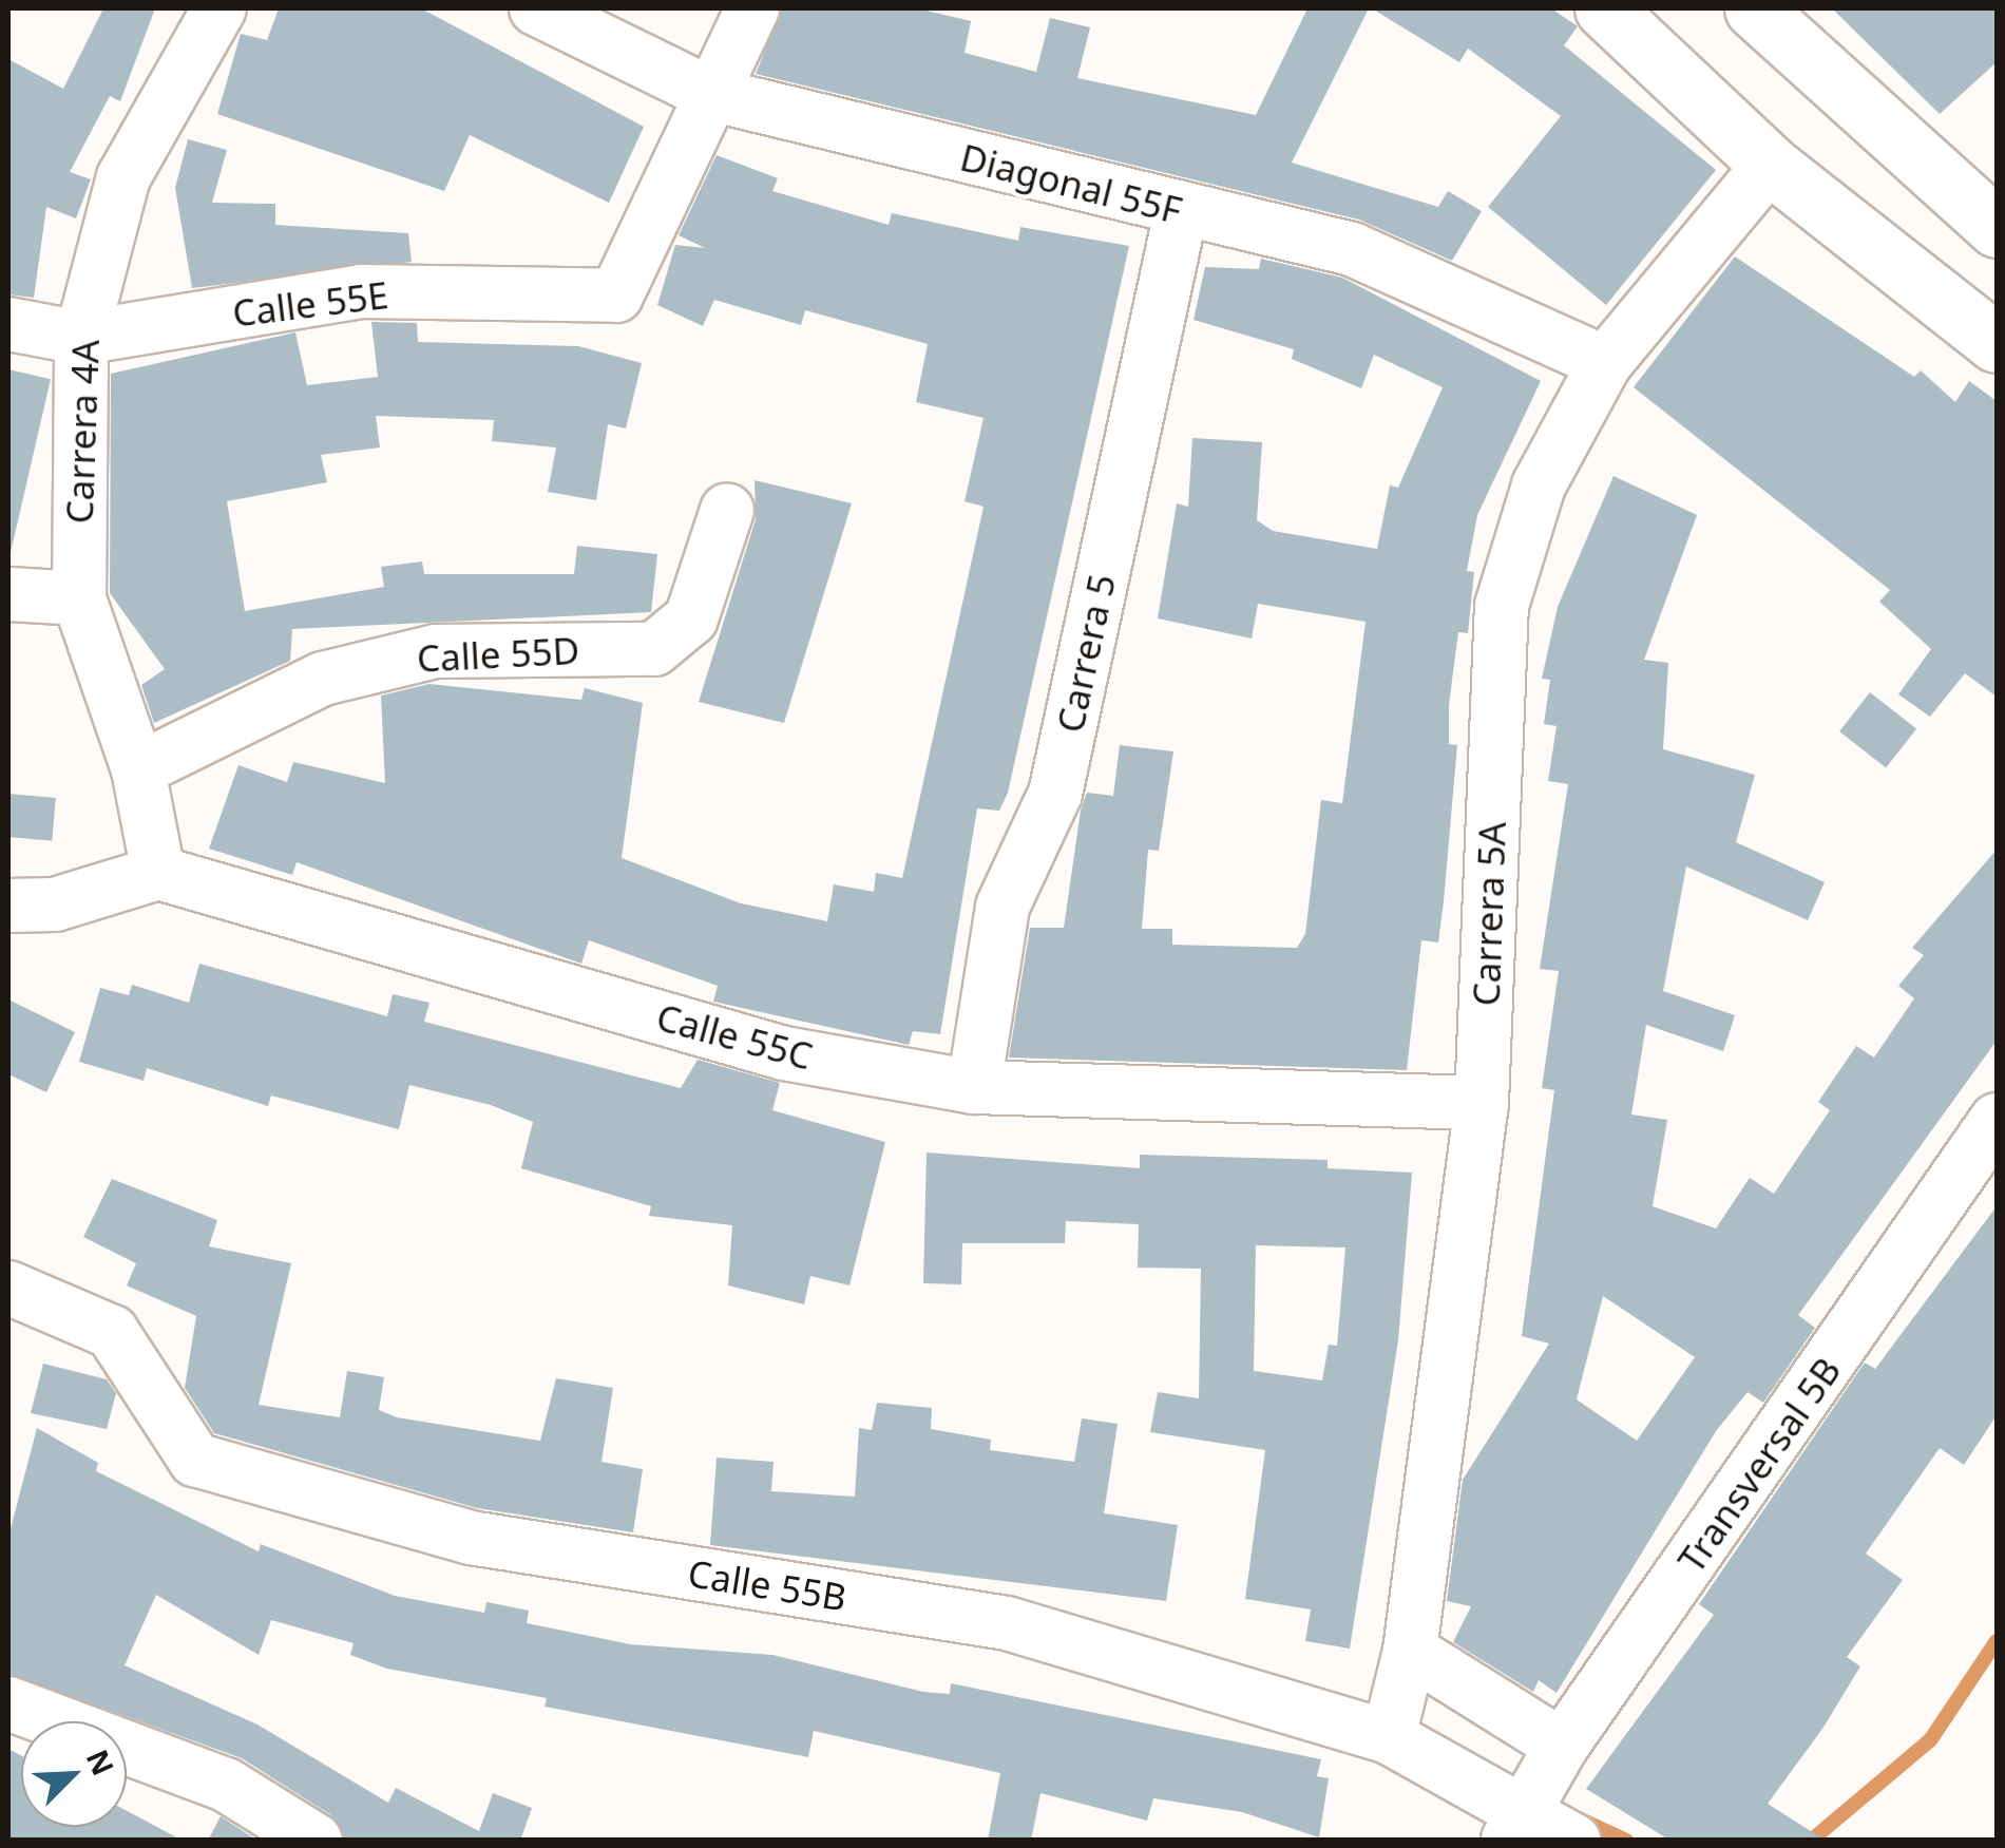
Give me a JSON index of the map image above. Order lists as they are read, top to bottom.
{
  "streets": {
    "street": [
      "Diagonal 55F",
      "Calle 55E",
      "Carrera 4A",
      "Carrera 5",
      "Calle 55D",
      "Carrera 5A",
      "Calle 55C",
      "Transversal 5B",
      "Calle 55B"
    ]
  },
  "crossings": [
    ["Diagonal 55F", "Calle 55E"],
    ["Diagonal 55F", "Carrera 5"],
    ["Diagonal 55F", "Carrera 5A"],
    ["Calle 55E", "Carrera 4A"],
    ["Carrera 4A", "Calle 55D"],
    ["Carrera 4A", "Calle 55C"],
    ["Carrera 5", "Calle 55C"],
    ["Carrera 5A", "Calle 55C"],
    ["Carrera 5A", "Calle 55B"],
    ["Transversal 5B", "Calle 55B"]
  ],
  "north": "top right"
}
